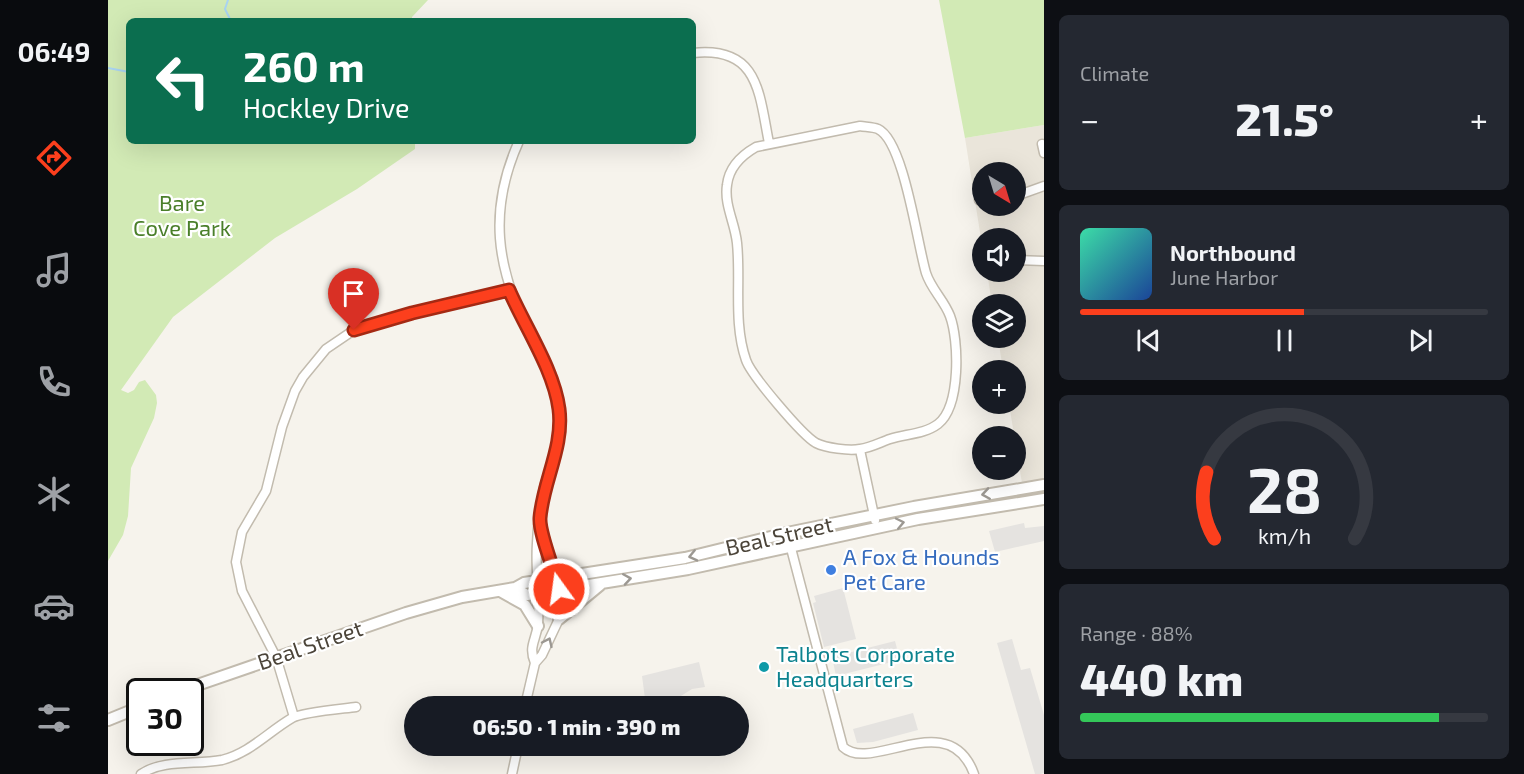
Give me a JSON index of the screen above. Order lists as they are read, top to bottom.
{
  "streets": {
    "street": ["Beal Street"]
  },
  "parks": ["Bare Cove Park"],
  "places": ["A Fox & Hounds Pet Care", "Talbots Corporate Headquarters"],
  "north": "bottom right",
  "page": {
    "tabs": "06:49",
    "tile": [
      "Climate",
      ["Range · 88%", "440 km"]
    ],
    "turn": ["260 m", "Hockley Drive"],
    "heat": ["−", "21.5°", "+"],
    "map_buttons": ["+", "−"],
    "song": ["Northbound", "June Harbor"],
    "limit": "30",
    "trip": "06:50 · 1 min · 390 m",
    "gauge": ["28", "km/h"]
  }
}
